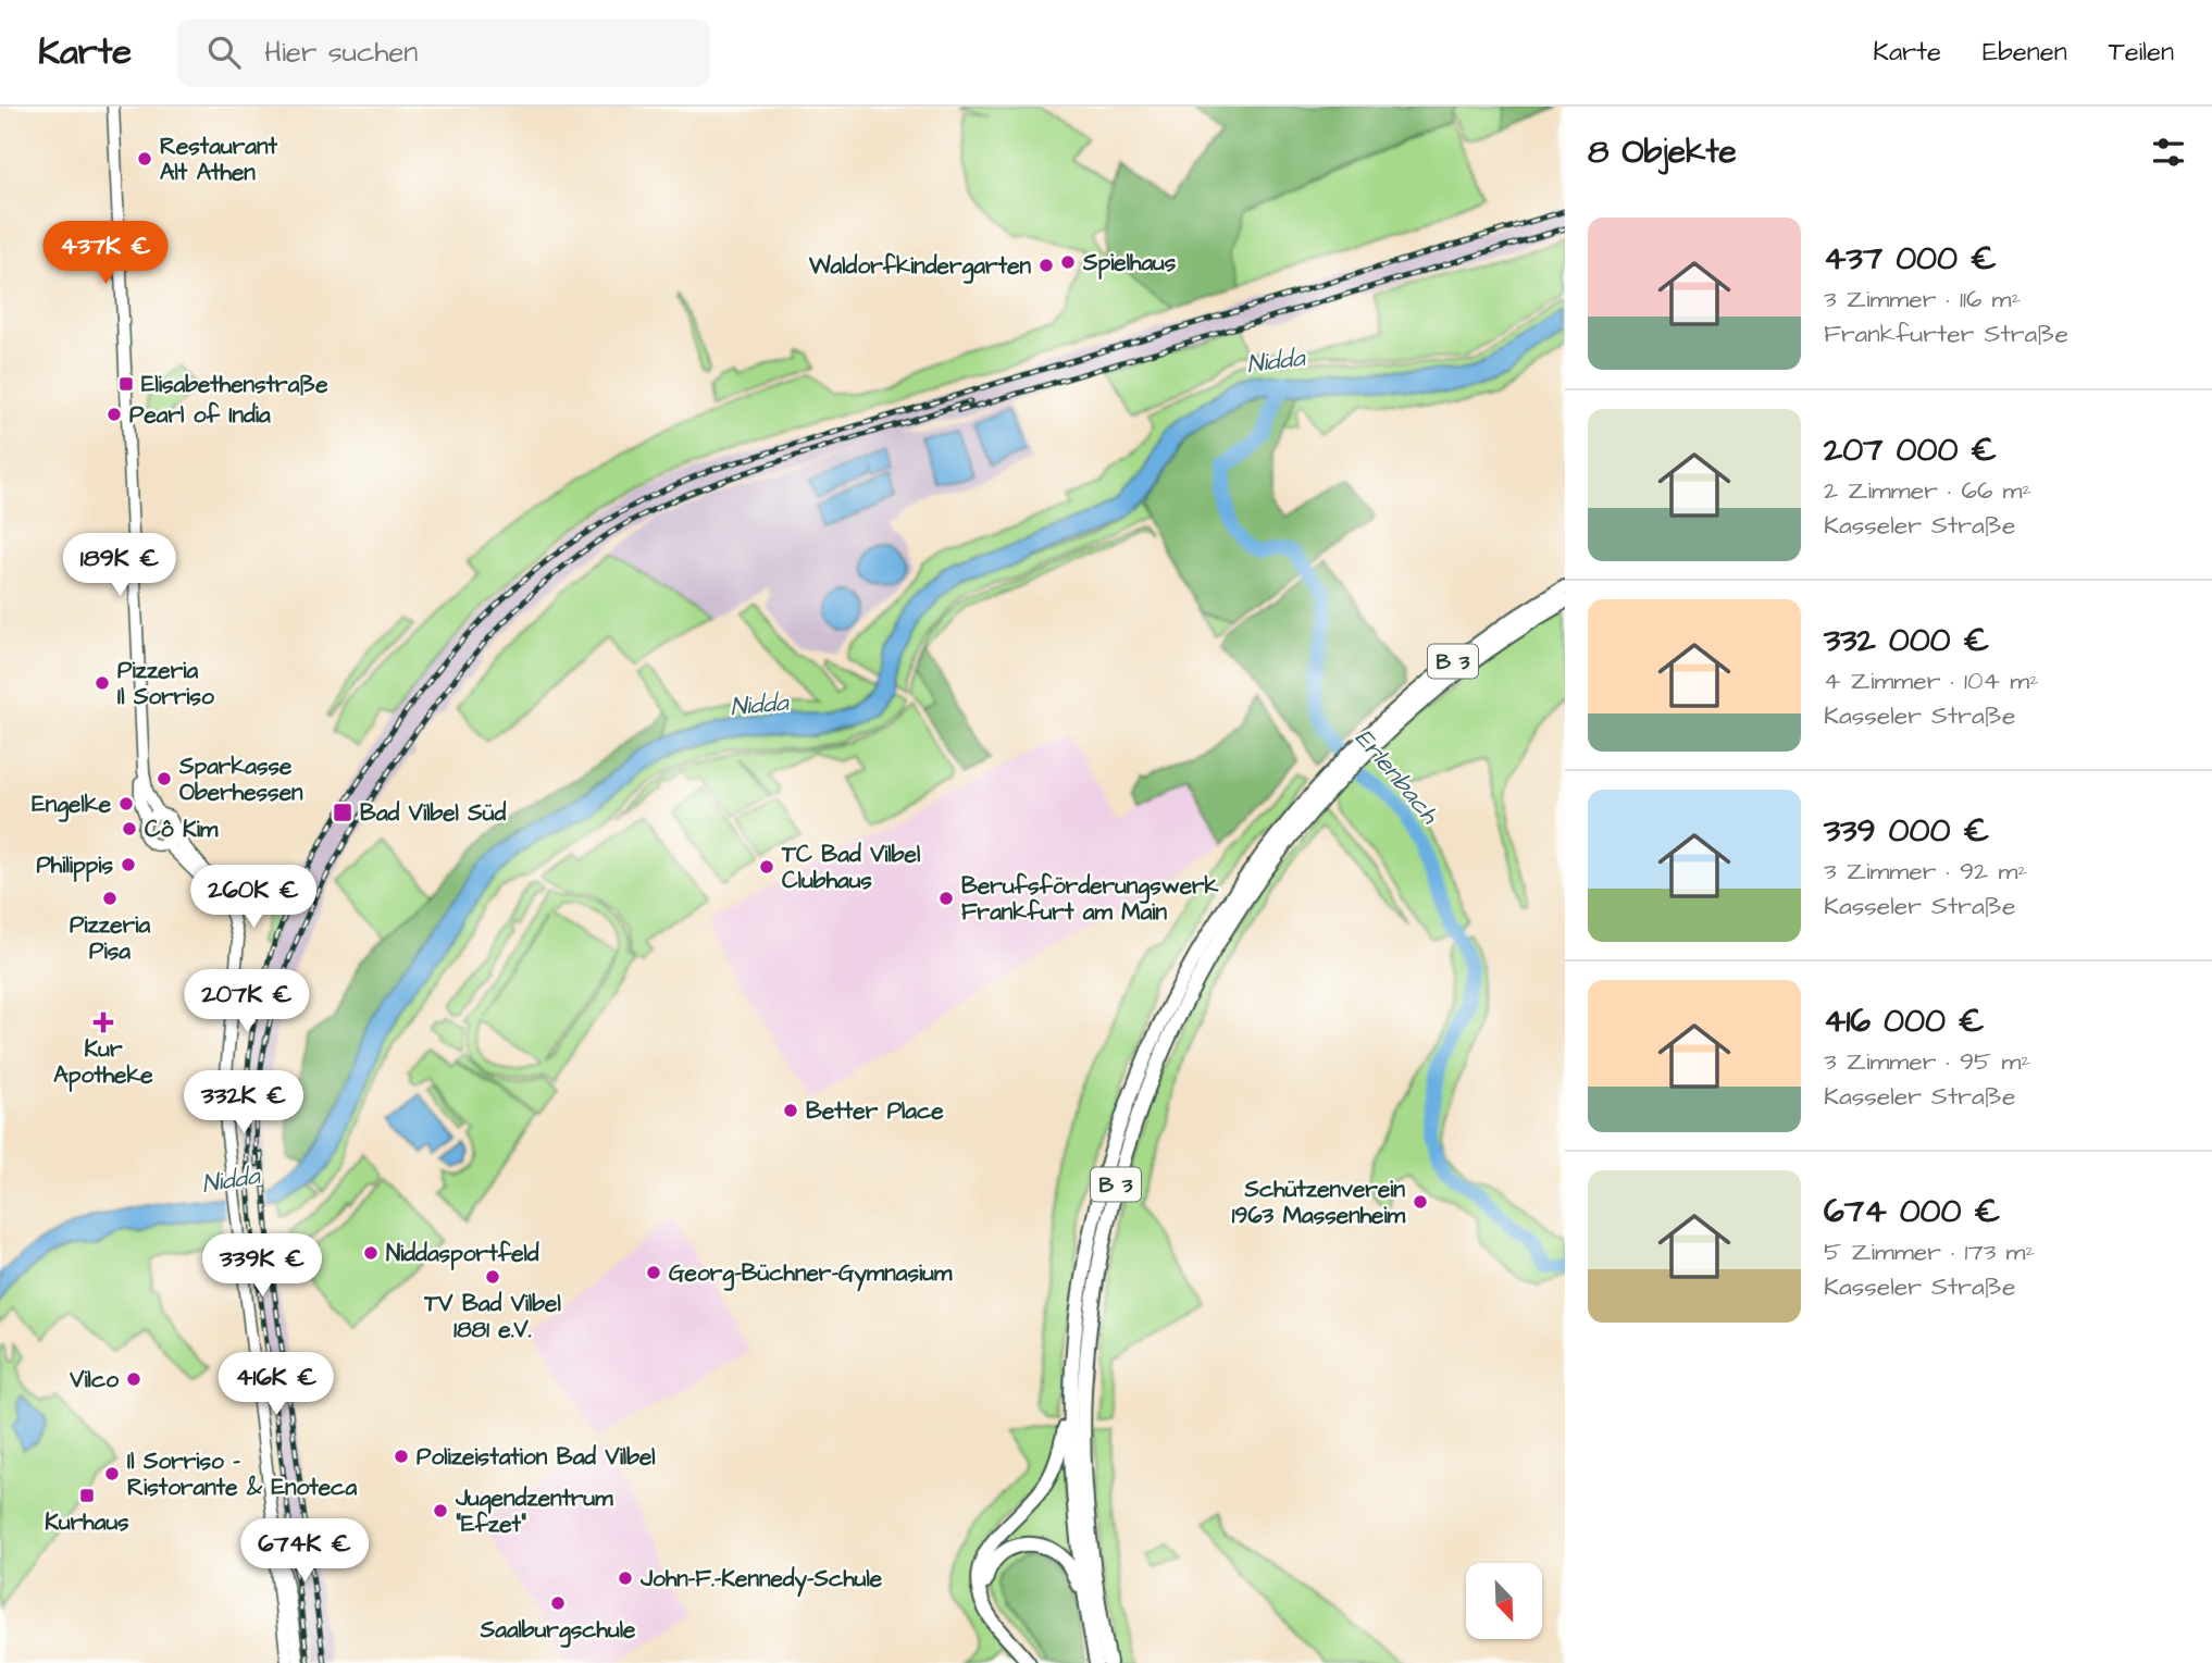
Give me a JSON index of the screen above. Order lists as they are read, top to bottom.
{
  "streets": {
    "highway": ["B 3"]
  },
  "water": ["Nidda", "Erlenbach"],
  "places": {
    "other": [
      "Restaurant Alt Athen",
      "Spielhaus",
      "Waldorfkindergarten",
      "Pearl of India",
      "Pizzeria Il Sorriso",
      "Sparkasse Oberhessen",
      "Engelke",
      "Cô Kim",
      "Philippis",
      "TC Bad Vilbel Clubhaus",
      "Pizzeria Pisa",
      "Berufsförderungswerk Frankfurt am Main",
      "Better Place",
      "Schützenverein 1963 Massenheim",
      "Niddasportfeld",
      "Georg-Büchner-Gymnasium",
      "TV Bad Vilbel 1881 e.V.",
      "Vilco",
      "Polizeistation Bad Vilbel",
      "Il Sorriso - Ristorante & Enoteca",
      "Jugendzentrum \"Efzet\"",
      "John-F.-Kennedy-Schule",
      "Saalburgschule"
    ],
    "transit": ["Elisabethenstraße", "Bad Vilbel Süd", "Kurhaus"],
    "health": ["Kur Apotheke"]
  },
  "north": "bottom right",
  "page": {
    "header": "Karte",
    "search": "Hier suchen",
    "nav": ["Karte", "Ebenen", "Teilen"],
    "heading": "8 Objekte",
    "list": [
      {
        "name": "437 000 €",
        "note": "3 Zimmer · 116 m² · Frankfurter Straße"
      },
      {
        "name": "207 000 €",
        "note": "2 Zimmer · 66 m² · Kasseler Straße"
      },
      {
        "name": "332 000 €",
        "note": "4 Zimmer · 104 m² · Kasseler Straße"
      },
      {
        "name": "339 000 €",
        "note": "3 Zimmer · 92 m² · Kasseler Straße"
      },
      {
        "name": "416 000 €",
        "note": "3 Zimmer · 95 m² · Kasseler Straße"
      },
      {
        "name": "674 000 €",
        "note": "5 Zimmer · 173 m² · Kasseler Straße"
      }
    ],
    "price": [
      "437K €",
      "189K €",
      "260K €",
      "207K €",
      "332K €",
      "339K €",
      "416K €",
      "674K €"
    ]
  }
}
